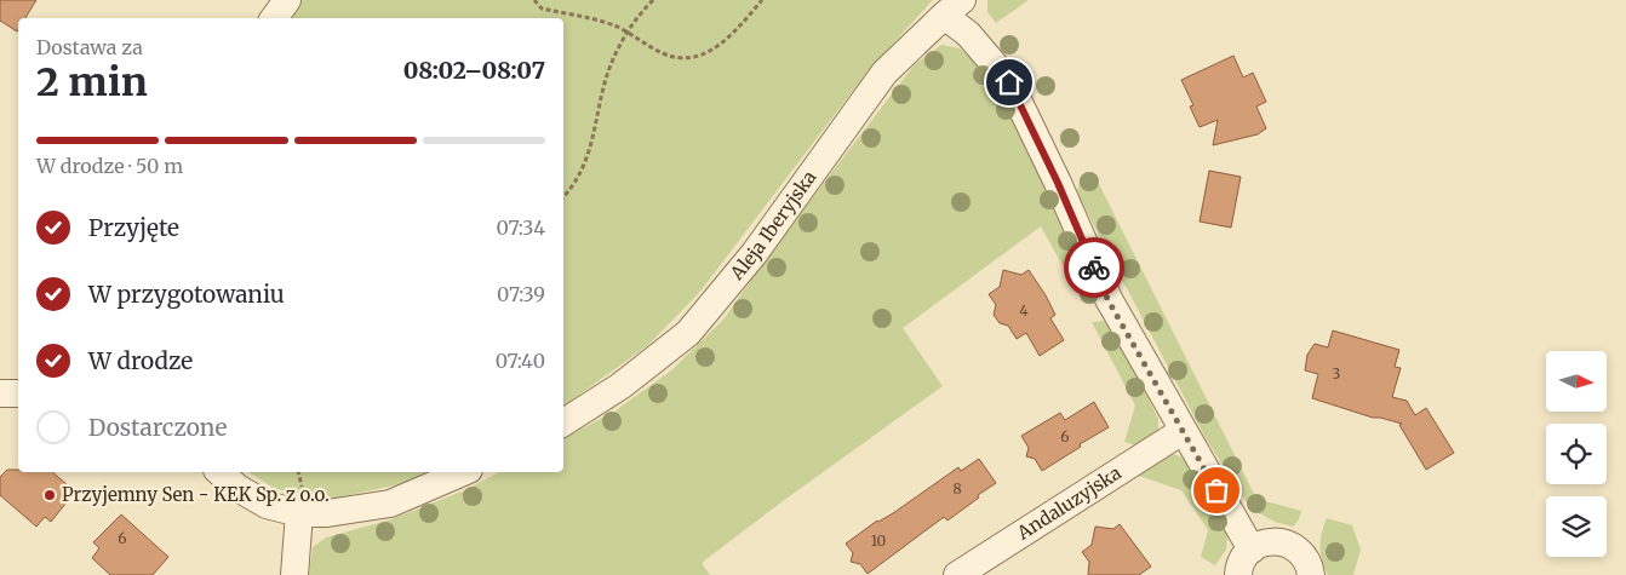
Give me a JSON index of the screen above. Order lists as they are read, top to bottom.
{
  "streets": {
    "street": ["Aleja Iberyjska", "Andaluzyjska"]
  },
  "places": ["Przyjemny Sen - KEK Sp. z o.o."],
  "house_numbers": [
    "4",
    "3",
    "6",
    "8",
    "6",
    "10"
  ],
  "north": "right",
  "page": {
    "heading": ["2 min", "Dostawa za", "08:02–08:07"],
    "bar": "W drodze · 50 m",
    "list": [
      ["Przyjęte", "07:34"],
      ["W przygotowaniu", "07:39"],
      ["W drodze", "07:40"],
      "Dostarczone"
    ]
  }
}
